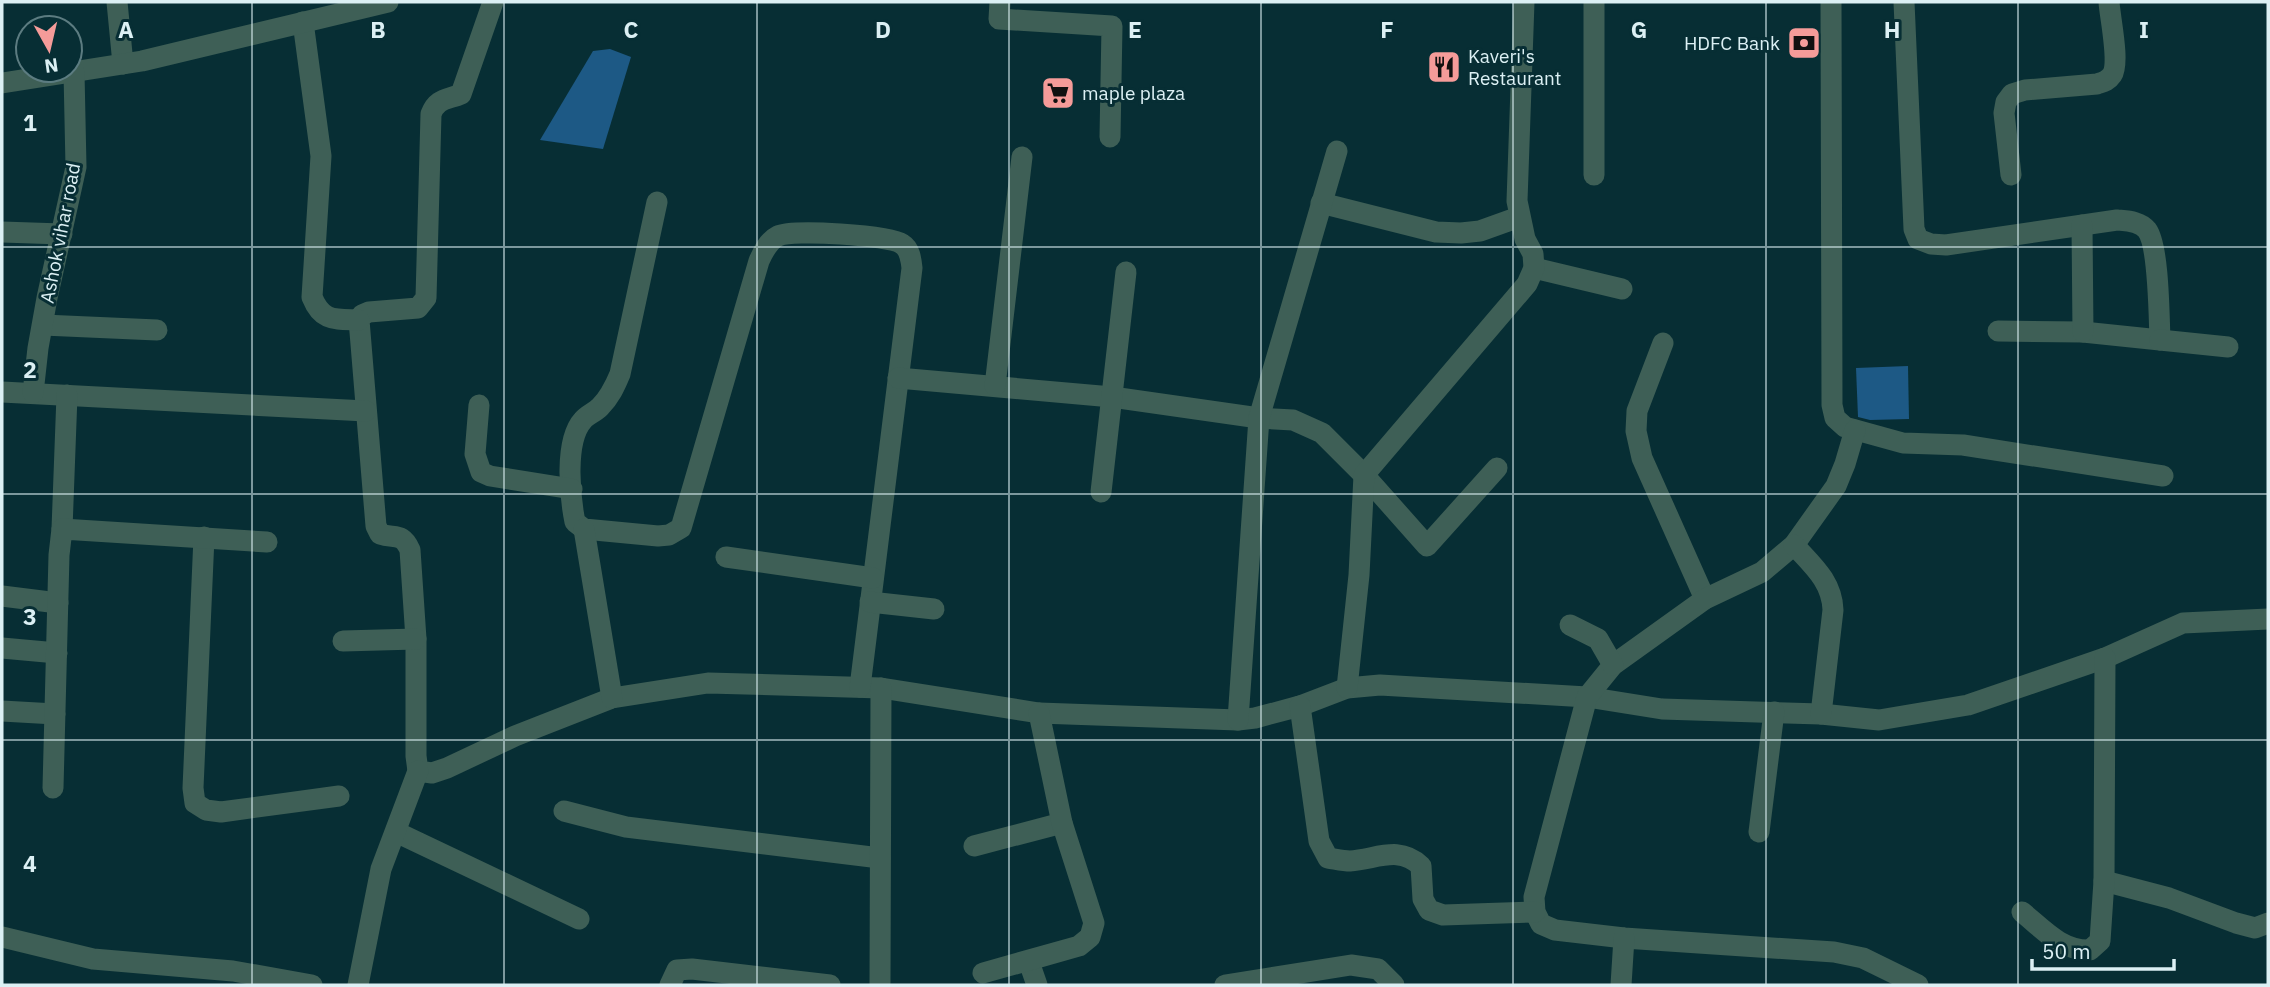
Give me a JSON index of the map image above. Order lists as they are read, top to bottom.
{
  "streets": {
    "street": ["Ashok vihar road"]
  },
  "places": {
    "bank": ["HDFC Bank"],
    "restaurant": ["Kaveri's Restaurant"],
    "supermarket": ["maple plaza"]
  },
  "scale_bar": "50 m",
  "north": "bottom",
  "grid": {
    "columns": [
      "A",
      "B",
      "C",
      "D",
      "E",
      "F",
      "G",
      "H",
      "I"
    ],
    "rows": [
      "1",
      "2",
      "3",
      "4"
    ]
  }
}
